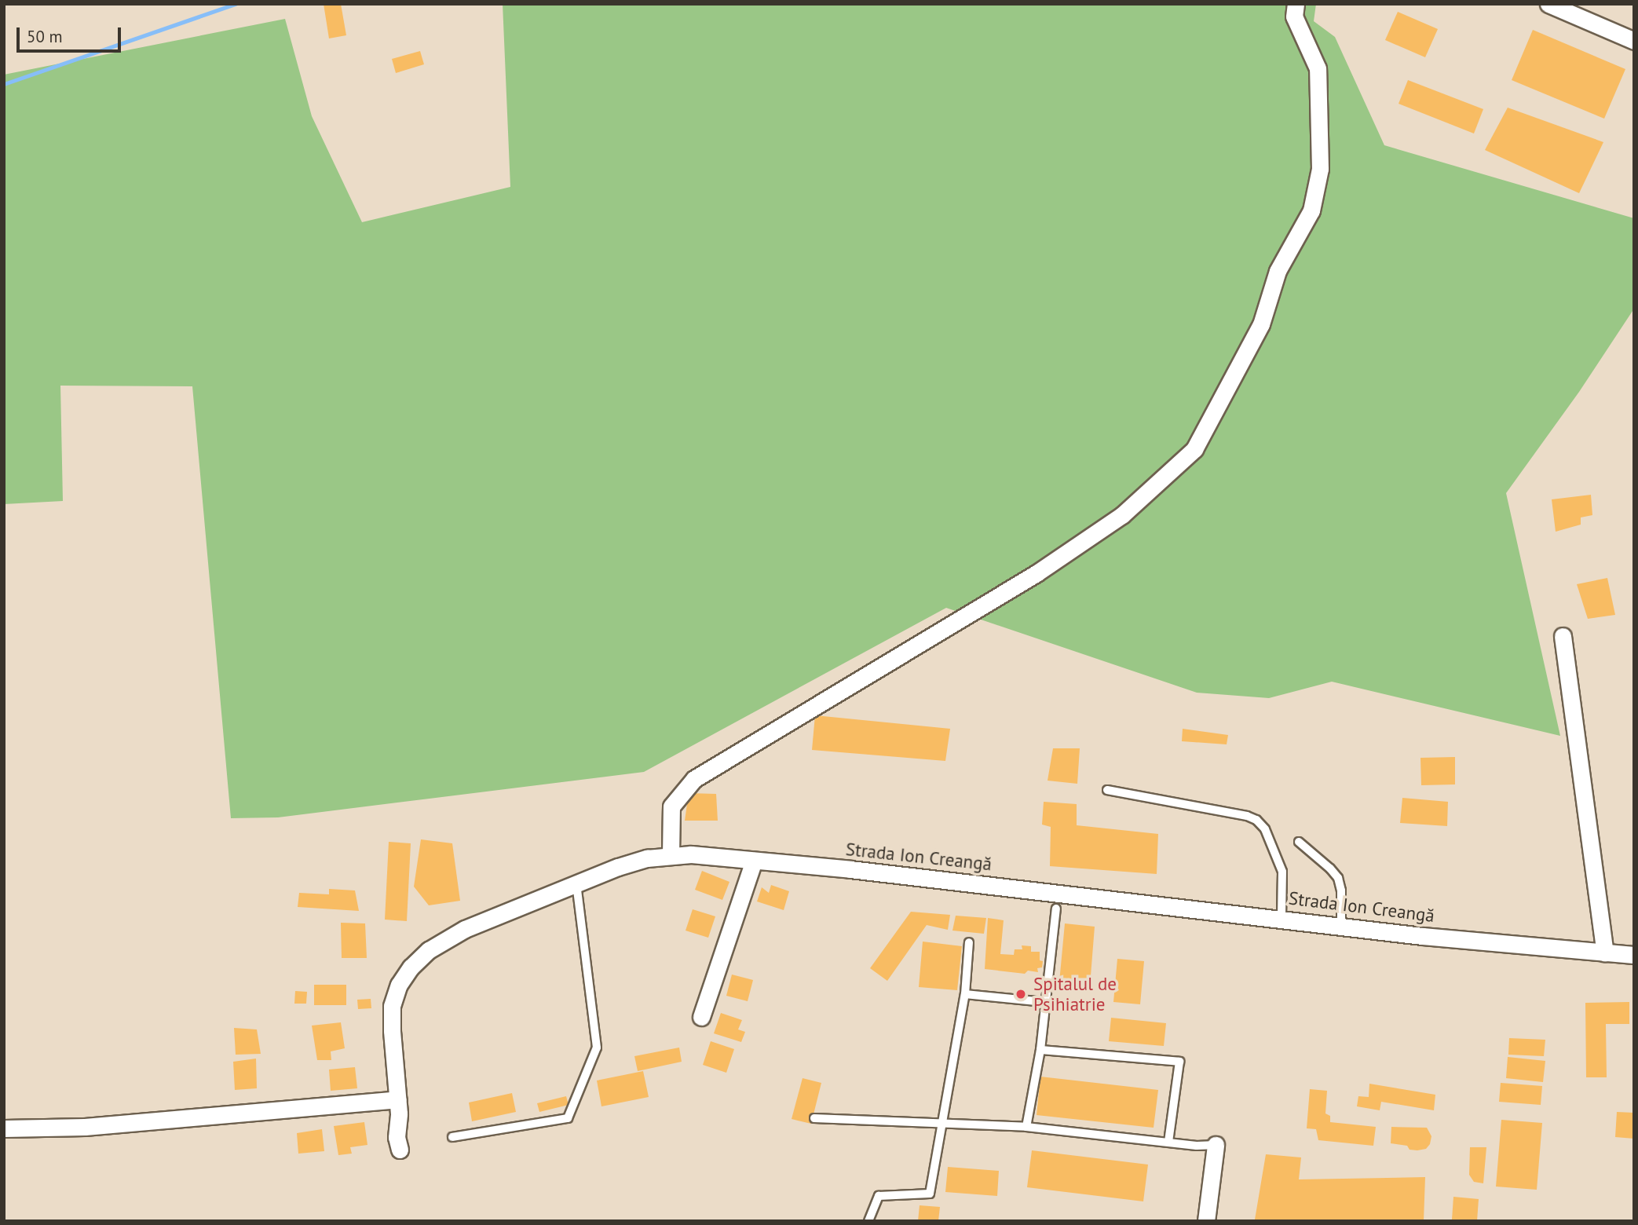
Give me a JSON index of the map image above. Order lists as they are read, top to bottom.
{
  "streets": {
    "street": ["Strada Ion Creangă"]
  },
  "places": ["Spitalul de Psihiatrie"],
  "scale_bar": "50 m"
}
